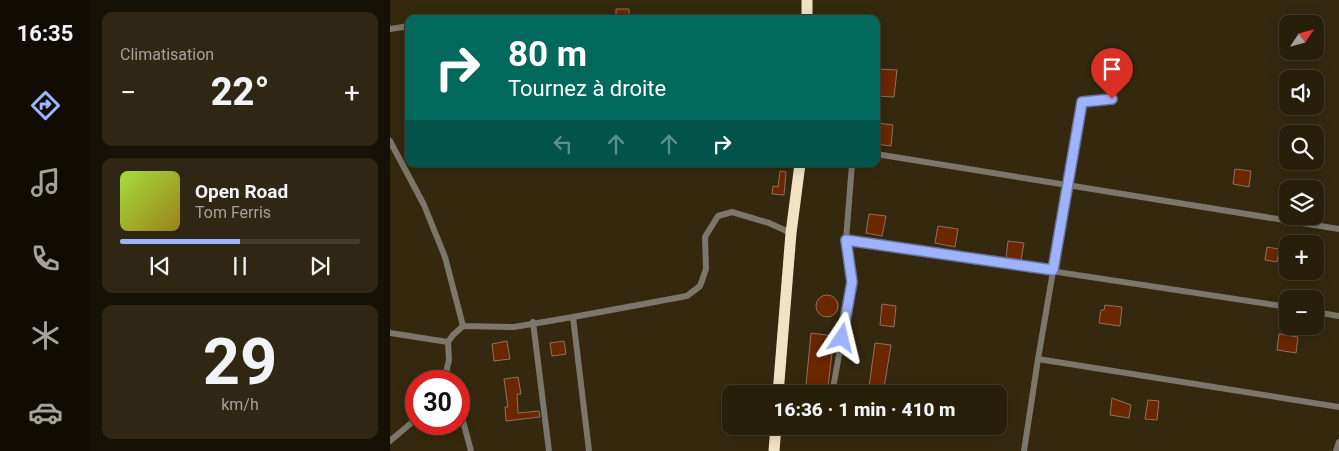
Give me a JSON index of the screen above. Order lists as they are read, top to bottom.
{
  "north": "top right",
  "page": {
    "tabs": "16:35",
    "tile": [
      "Climatisation",
      ["29", "km/h"]
    ],
    "map_buttons": ["+", "−"],
    "turn": ["80 m", "Tournez à droite"],
    "heat": ["−", "22°", "+"],
    "song": ["Open Road", "Tom Ferris"],
    "limit": "30",
    "trip": "16:36 · 1 min · 410 m"
  }
}
